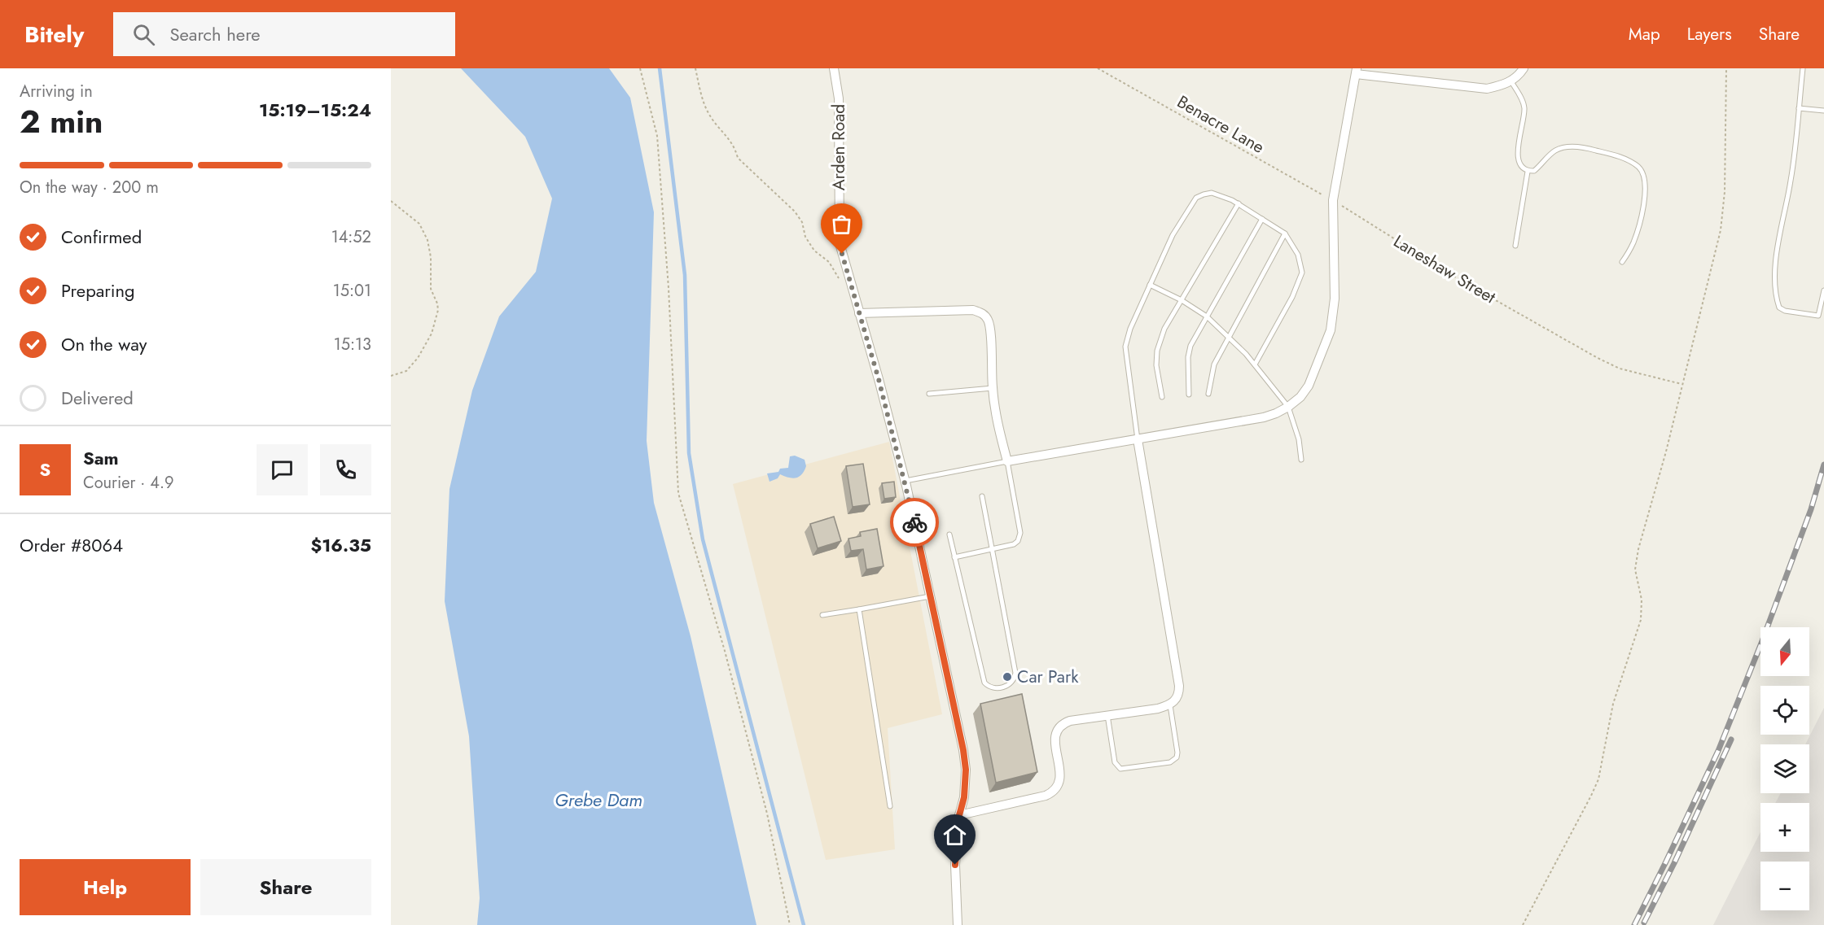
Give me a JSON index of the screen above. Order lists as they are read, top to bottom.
{
  "streets": {
    "street": ["Arden Road"],
    "path": ["Benacre Lane", "Laneshaw Street"]
  },
  "crossings": [
    ["Benacre Lane", "Laneshaw Street"]
  ],
  "water": ["Grebe Dam"],
  "places": ["Car Park"],
  "north": "bottom",
  "page": {
    "header": "Bitely",
    "search": "Search here",
    "nav": ["Map", "Layers", "Share"],
    "heading": ["2 min", "Arriving in", "15:19–15:24"],
    "panel": [
      "Sam",
      "Courier · 4.9",
      "Order #8064",
      "$16.35"
    ],
    "bar": "On the way · 200 m",
    "list": [
      ["Confirmed", "14:52"],
      ["Preparing", "15:01"],
      ["On the way", "15:13"],
      "Delivered"
    ],
    "round": "S",
    "map_buttons": ["+", "−"],
    "buttons": ["Help", "Share"]
  }
}
